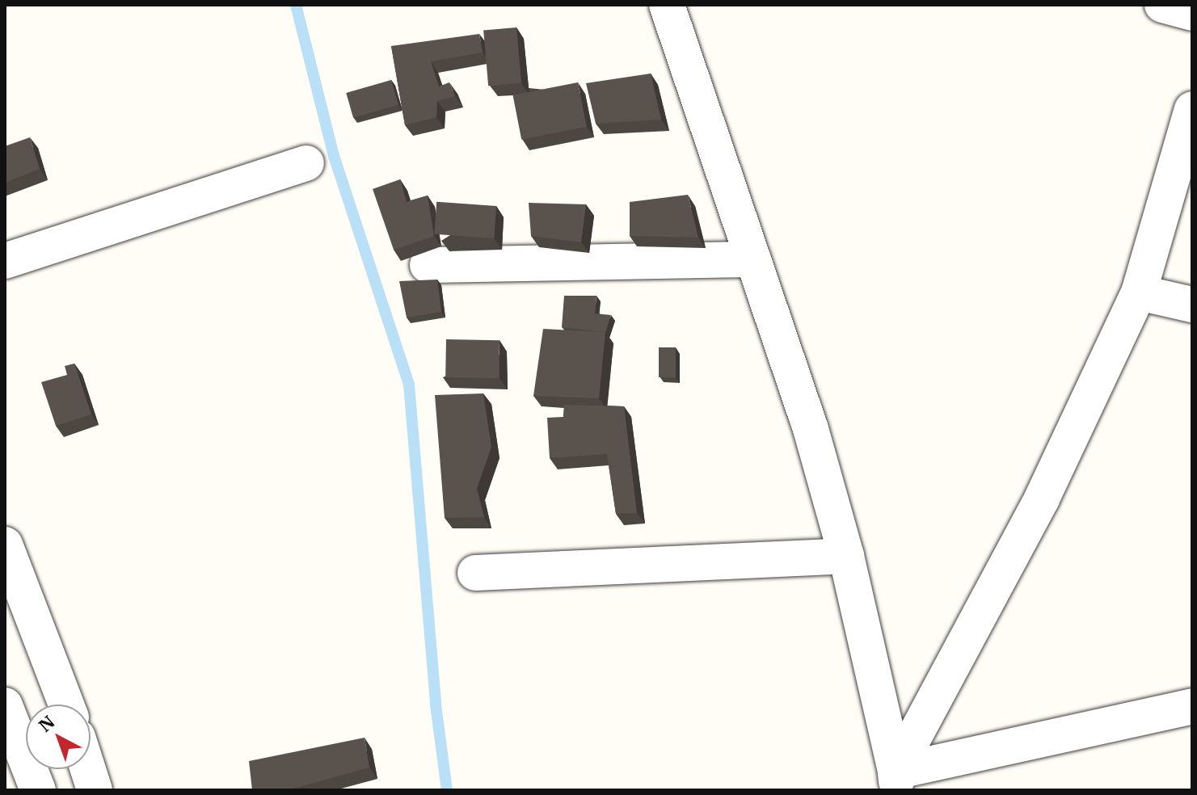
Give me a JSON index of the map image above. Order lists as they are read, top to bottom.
{
  "north": "top left"
}
